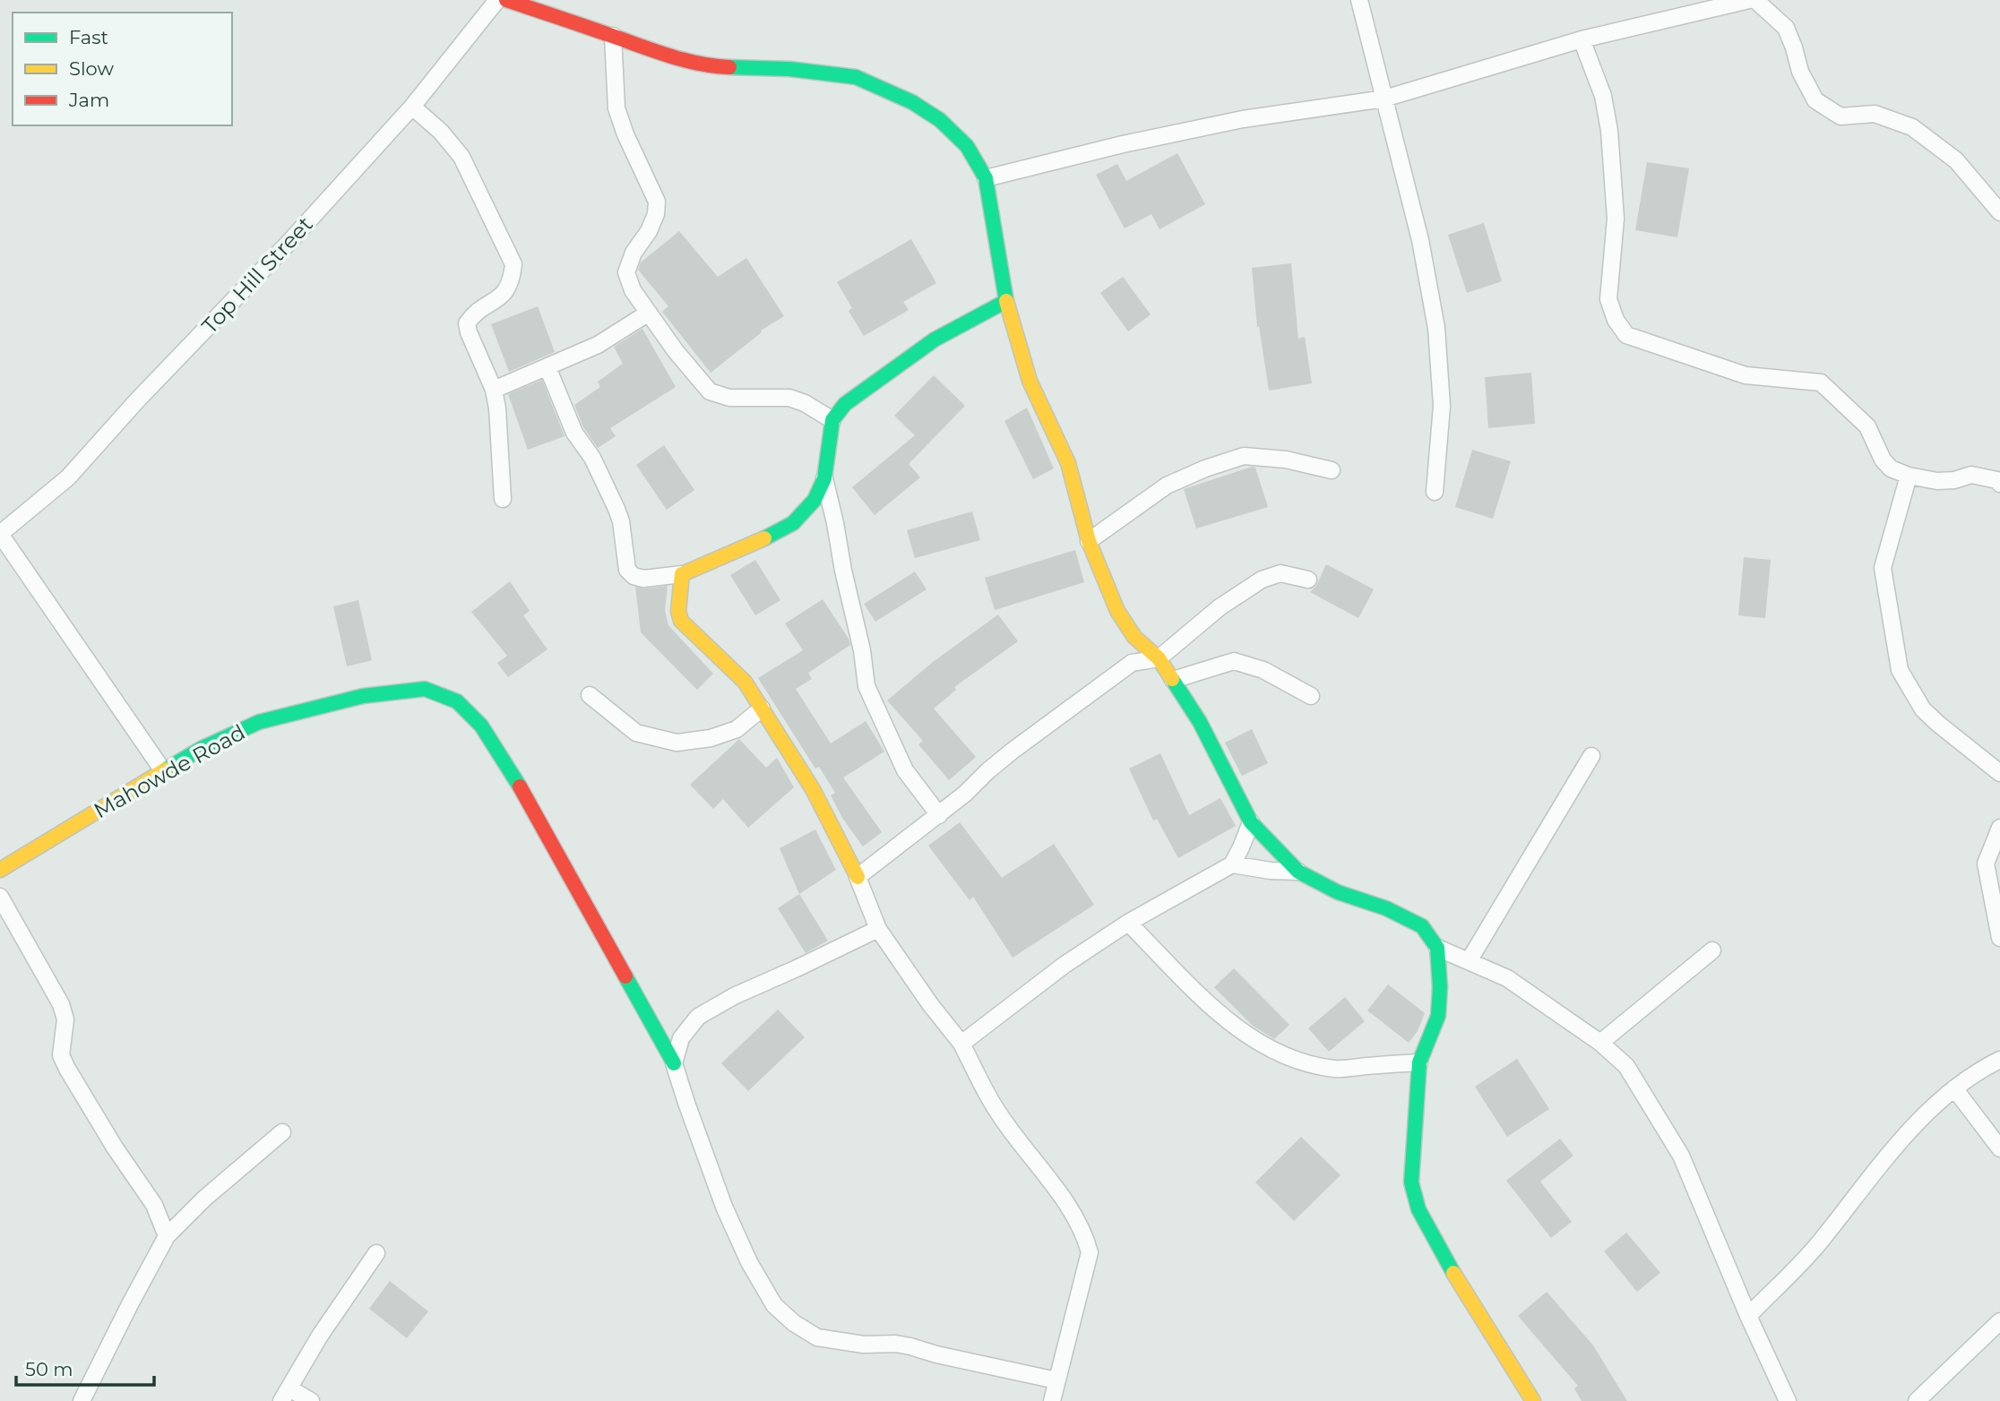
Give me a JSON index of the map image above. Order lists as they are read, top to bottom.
{
  "streets": {
    "street": ["Top Hill Street", "Mahowde Road"]
  },
  "legend": ["Fast", "Slow", "Jam"],
  "scale_bar": "50 m"
}
